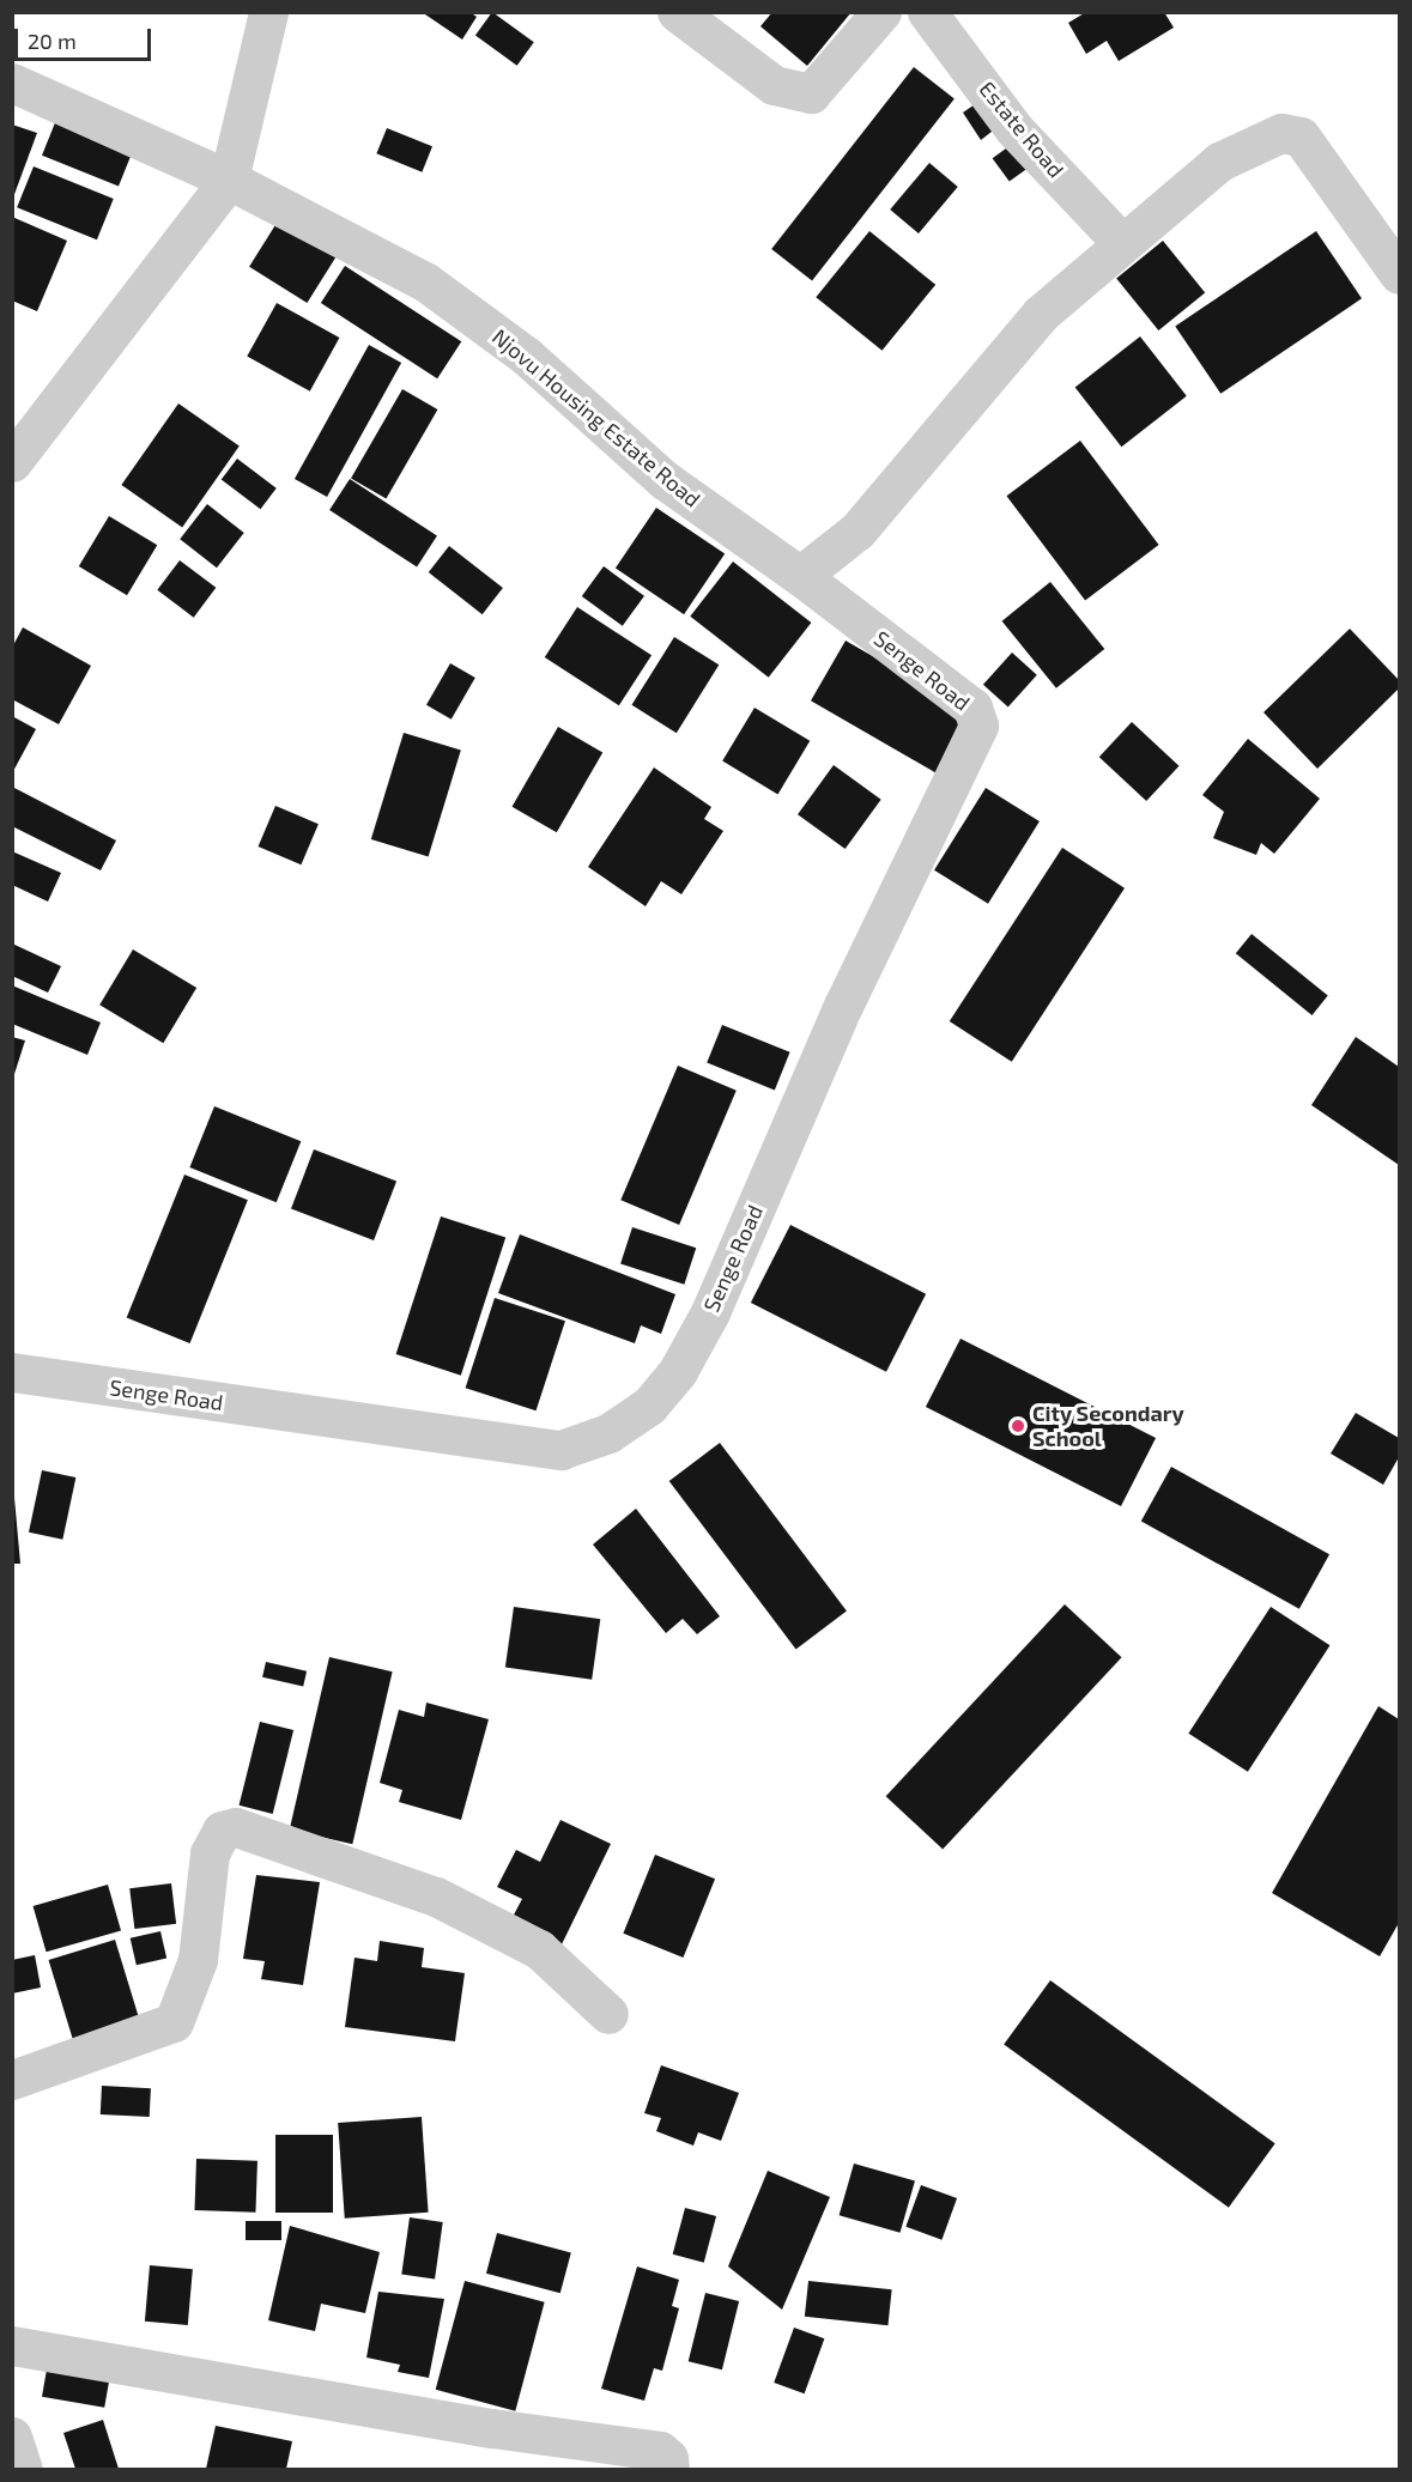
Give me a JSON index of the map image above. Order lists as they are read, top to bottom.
{
  "streets": {
    "street": ["Estate Road", "Njovu Housing Estate Road", "Senge Road"]
  },
  "crossings": [
    ["Njovu Housing Estate Road", "Senge Road"]
  ],
  "places": ["City Secondary School"],
  "scale_bar": "20 m"
}
